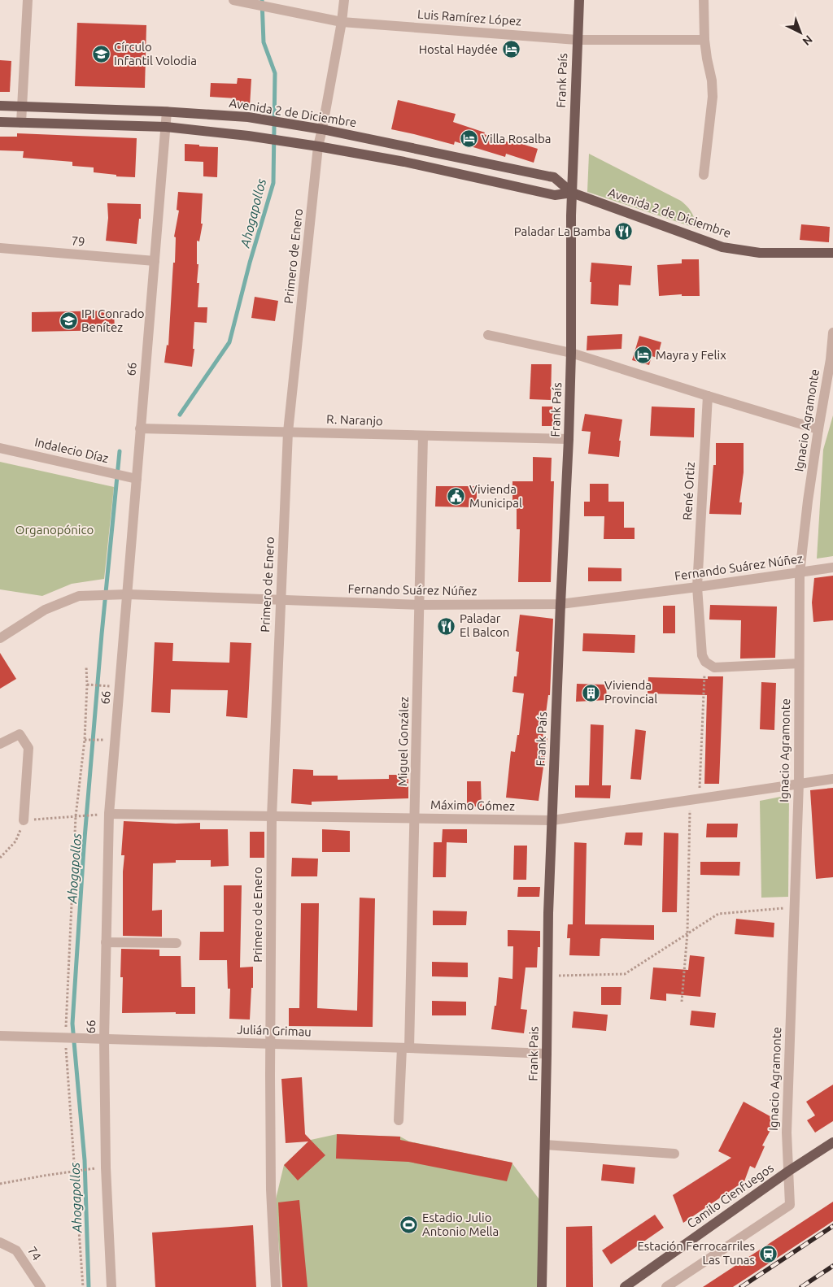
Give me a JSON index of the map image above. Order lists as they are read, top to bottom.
{
  "streets": {
    "main road": [
      "Frank País",
      "Avenida 2 de Diciembre",
      "Frank Pais",
      "Camilo Cienfuegos"
    ],
    "street": [
      "Luis Ramírez López",
      "79",
      "Primero de Enero",
      "66",
      "R. Naranjo",
      "Ignacio Agramonte",
      "Indalecio Díaz",
      "René Ortiz",
      "Fernando Suárez Núñez",
      "Miguel González",
      "Máximo Gómez",
      "Julián Grimau",
      "74"
    ]
  },
  "crossings": [
    ["Luis Ramírez López", "Frank País"],
    ["Luis Ramírez López", "Primero de Enero"],
    ["Frank País", "Avenida 2 de Diciembre"],
    ["Frank País", "R. Naranjo"],
    ["Frank País", "Fernando Suárez Núñez"],
    ["Frank País", "Máximo Gómez"],
    ["Frank País", "Frank Pais"],
    ["Avenida 2 de Diciembre", "Primero de Enero"],
    ["Avenida 2 de Diciembre", "66"],
    ["79", "66"],
    ["Primero de Enero", "R. Naranjo"],
    ["Primero de Enero", "Fernando Suárez Núñez"],
    ["Primero de Enero", "Máximo Gómez"],
    ["Primero de Enero", "Julián Grimau"],
    ["66", "R. Naranjo"],
    ["66", "Indalecio Díaz"],
    ["66", "Fernando Suárez Núñez"],
    ["66", "Máximo Gómez"],
    ["66", "Julián Grimau"],
    ["R. Naranjo", "Miguel González"],
    ["Ignacio Agramonte", "Fernando Suárez Núñez"],
    ["Ignacio Agramonte", "Máximo Gómez"],
    ["Ignacio Agramonte", "Camilo Cienfuegos"],
    ["René Ortiz", "Fernando Suárez Núñez"],
    ["Fernando Suárez Núñez", "Miguel González"],
    ["Miguel González", "Máximo Gómez"],
    ["Miguel González", "Julián Grimau"],
    ["Máximo Gómez", "Frank Pais"],
    ["Julián Grimau", "Frank Pais"]
  ],
  "water": ["Ahogapollos"],
  "parks": ["Organopónico"],
  "places": {
    "hotel": ["Hostal Haydée", "Villa Rosalba", "Mayra y Felix"],
    "school or university": ["Círculo Infantil Volodia", "IPI Conrado Benítez"],
    "restaurant": ["Paladar La Bamba", "Paladar El Balcon"],
    "public building": ["Vivienda Municipal"],
    "building": ["Vivienda Provincial"],
    "sports": ["Estadio Julio Antonio Mella"],
    "station": ["Estación Ferrocarriles Las Tunas"]
  },
  "north": "bottom right"
}
